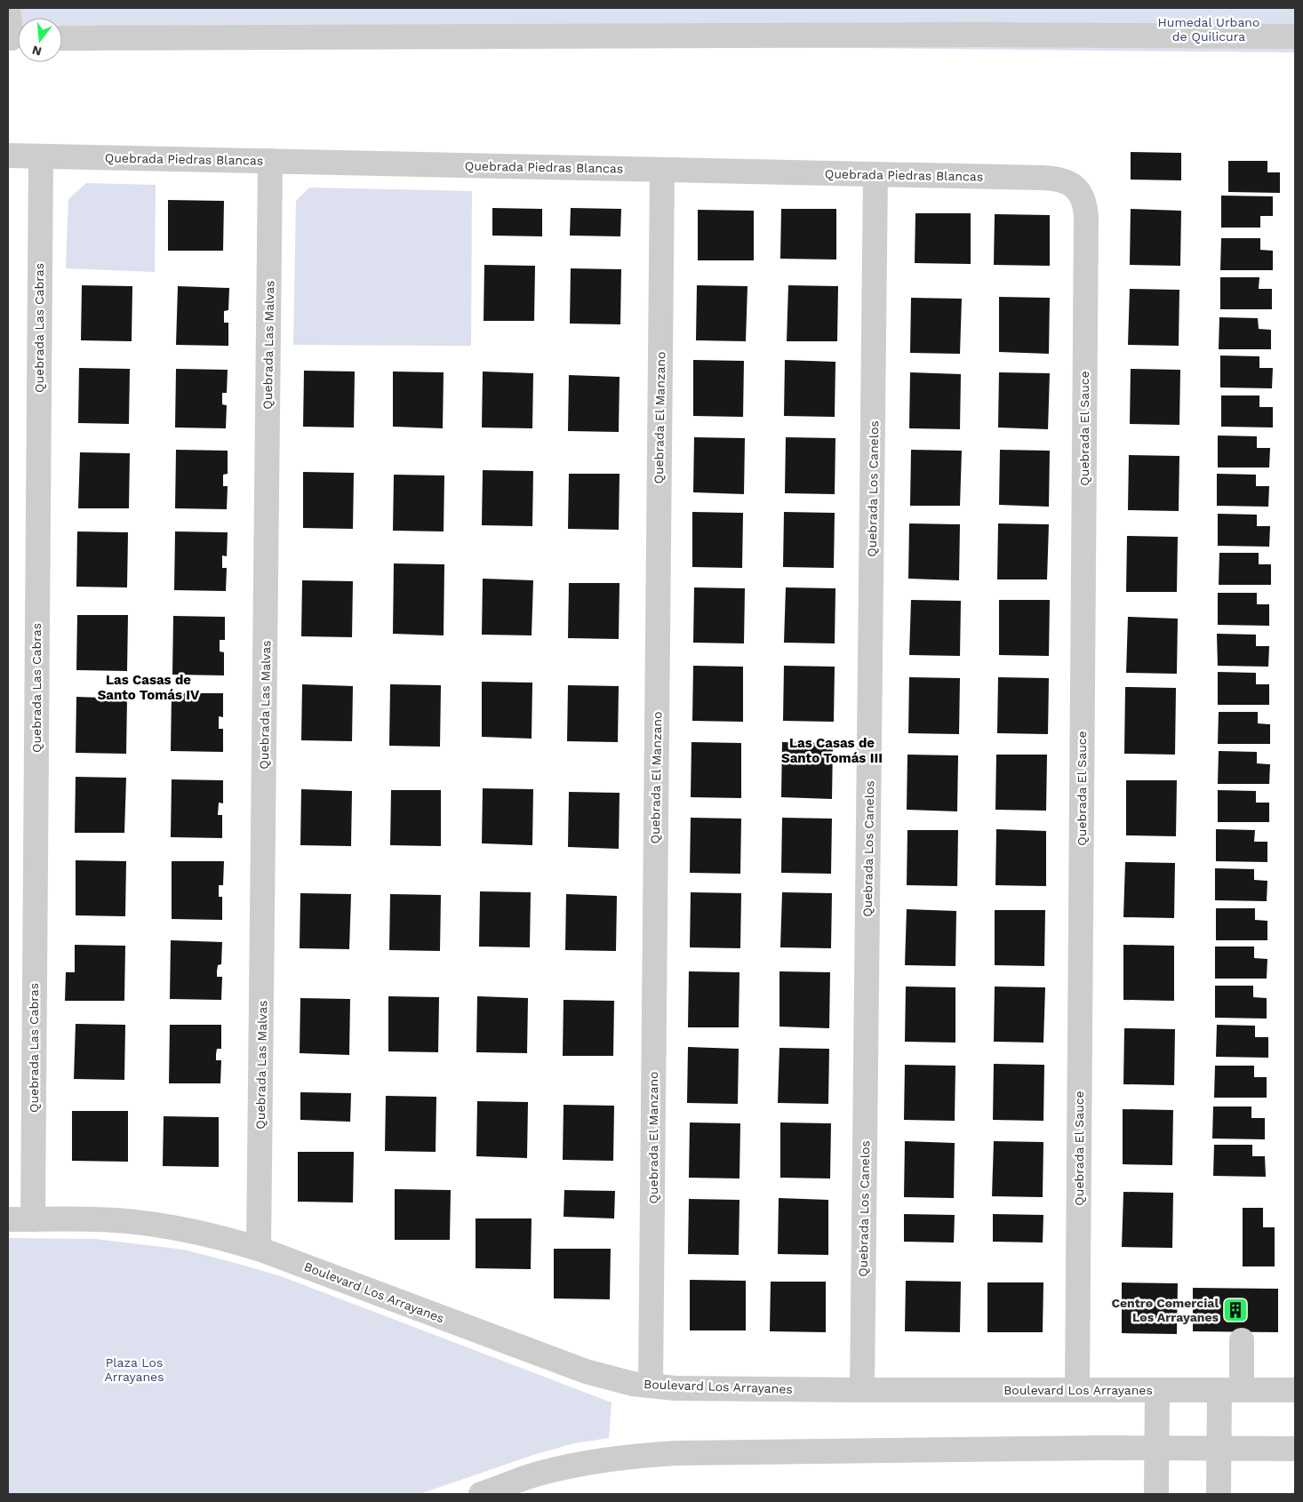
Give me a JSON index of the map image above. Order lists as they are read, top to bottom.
{
  "streets": {
    "street": [
      "Quebrada Piedras Blancas",
      "Quebrada Las Cabras",
      "Quebrada Las Malvas",
      "Quebrada El Manzano",
      "Quebrada El Sauce",
      "Quebrada Los Canelos",
      "Boulevard Los Arrayanes"
    ]
  },
  "crossings": [
    ["Quebrada Piedras Blancas", "Quebrada Las Cabras"],
    ["Quebrada Piedras Blancas", "Quebrada Las Malvas"],
    ["Quebrada Piedras Blancas", "Quebrada El Manzano"],
    ["Quebrada Piedras Blancas", "Quebrada El Sauce"],
    ["Quebrada Piedras Blancas", "Quebrada Los Canelos"],
    ["Quebrada Las Cabras", "Boulevard Los Arrayanes"],
    ["Quebrada Las Malvas", "Boulevard Los Arrayanes"],
    ["Quebrada El Manzano", "Boulevard Los Arrayanes"],
    ["Quebrada El Sauce", "Boulevard Los Arrayanes"],
    ["Quebrada Los Canelos", "Boulevard Los Arrayanes"]
  ],
  "districts": ["Las Casas de Santo Tomás IV", "Las Casas de Santo Tomás III"],
  "parks": ["Humedal Urbano de Quilicura", "Plaza Los Arrayanes"],
  "places": {
    "building": ["Centro Comercial Los Arrayanes"]
  },
  "north": "bottom"
}
